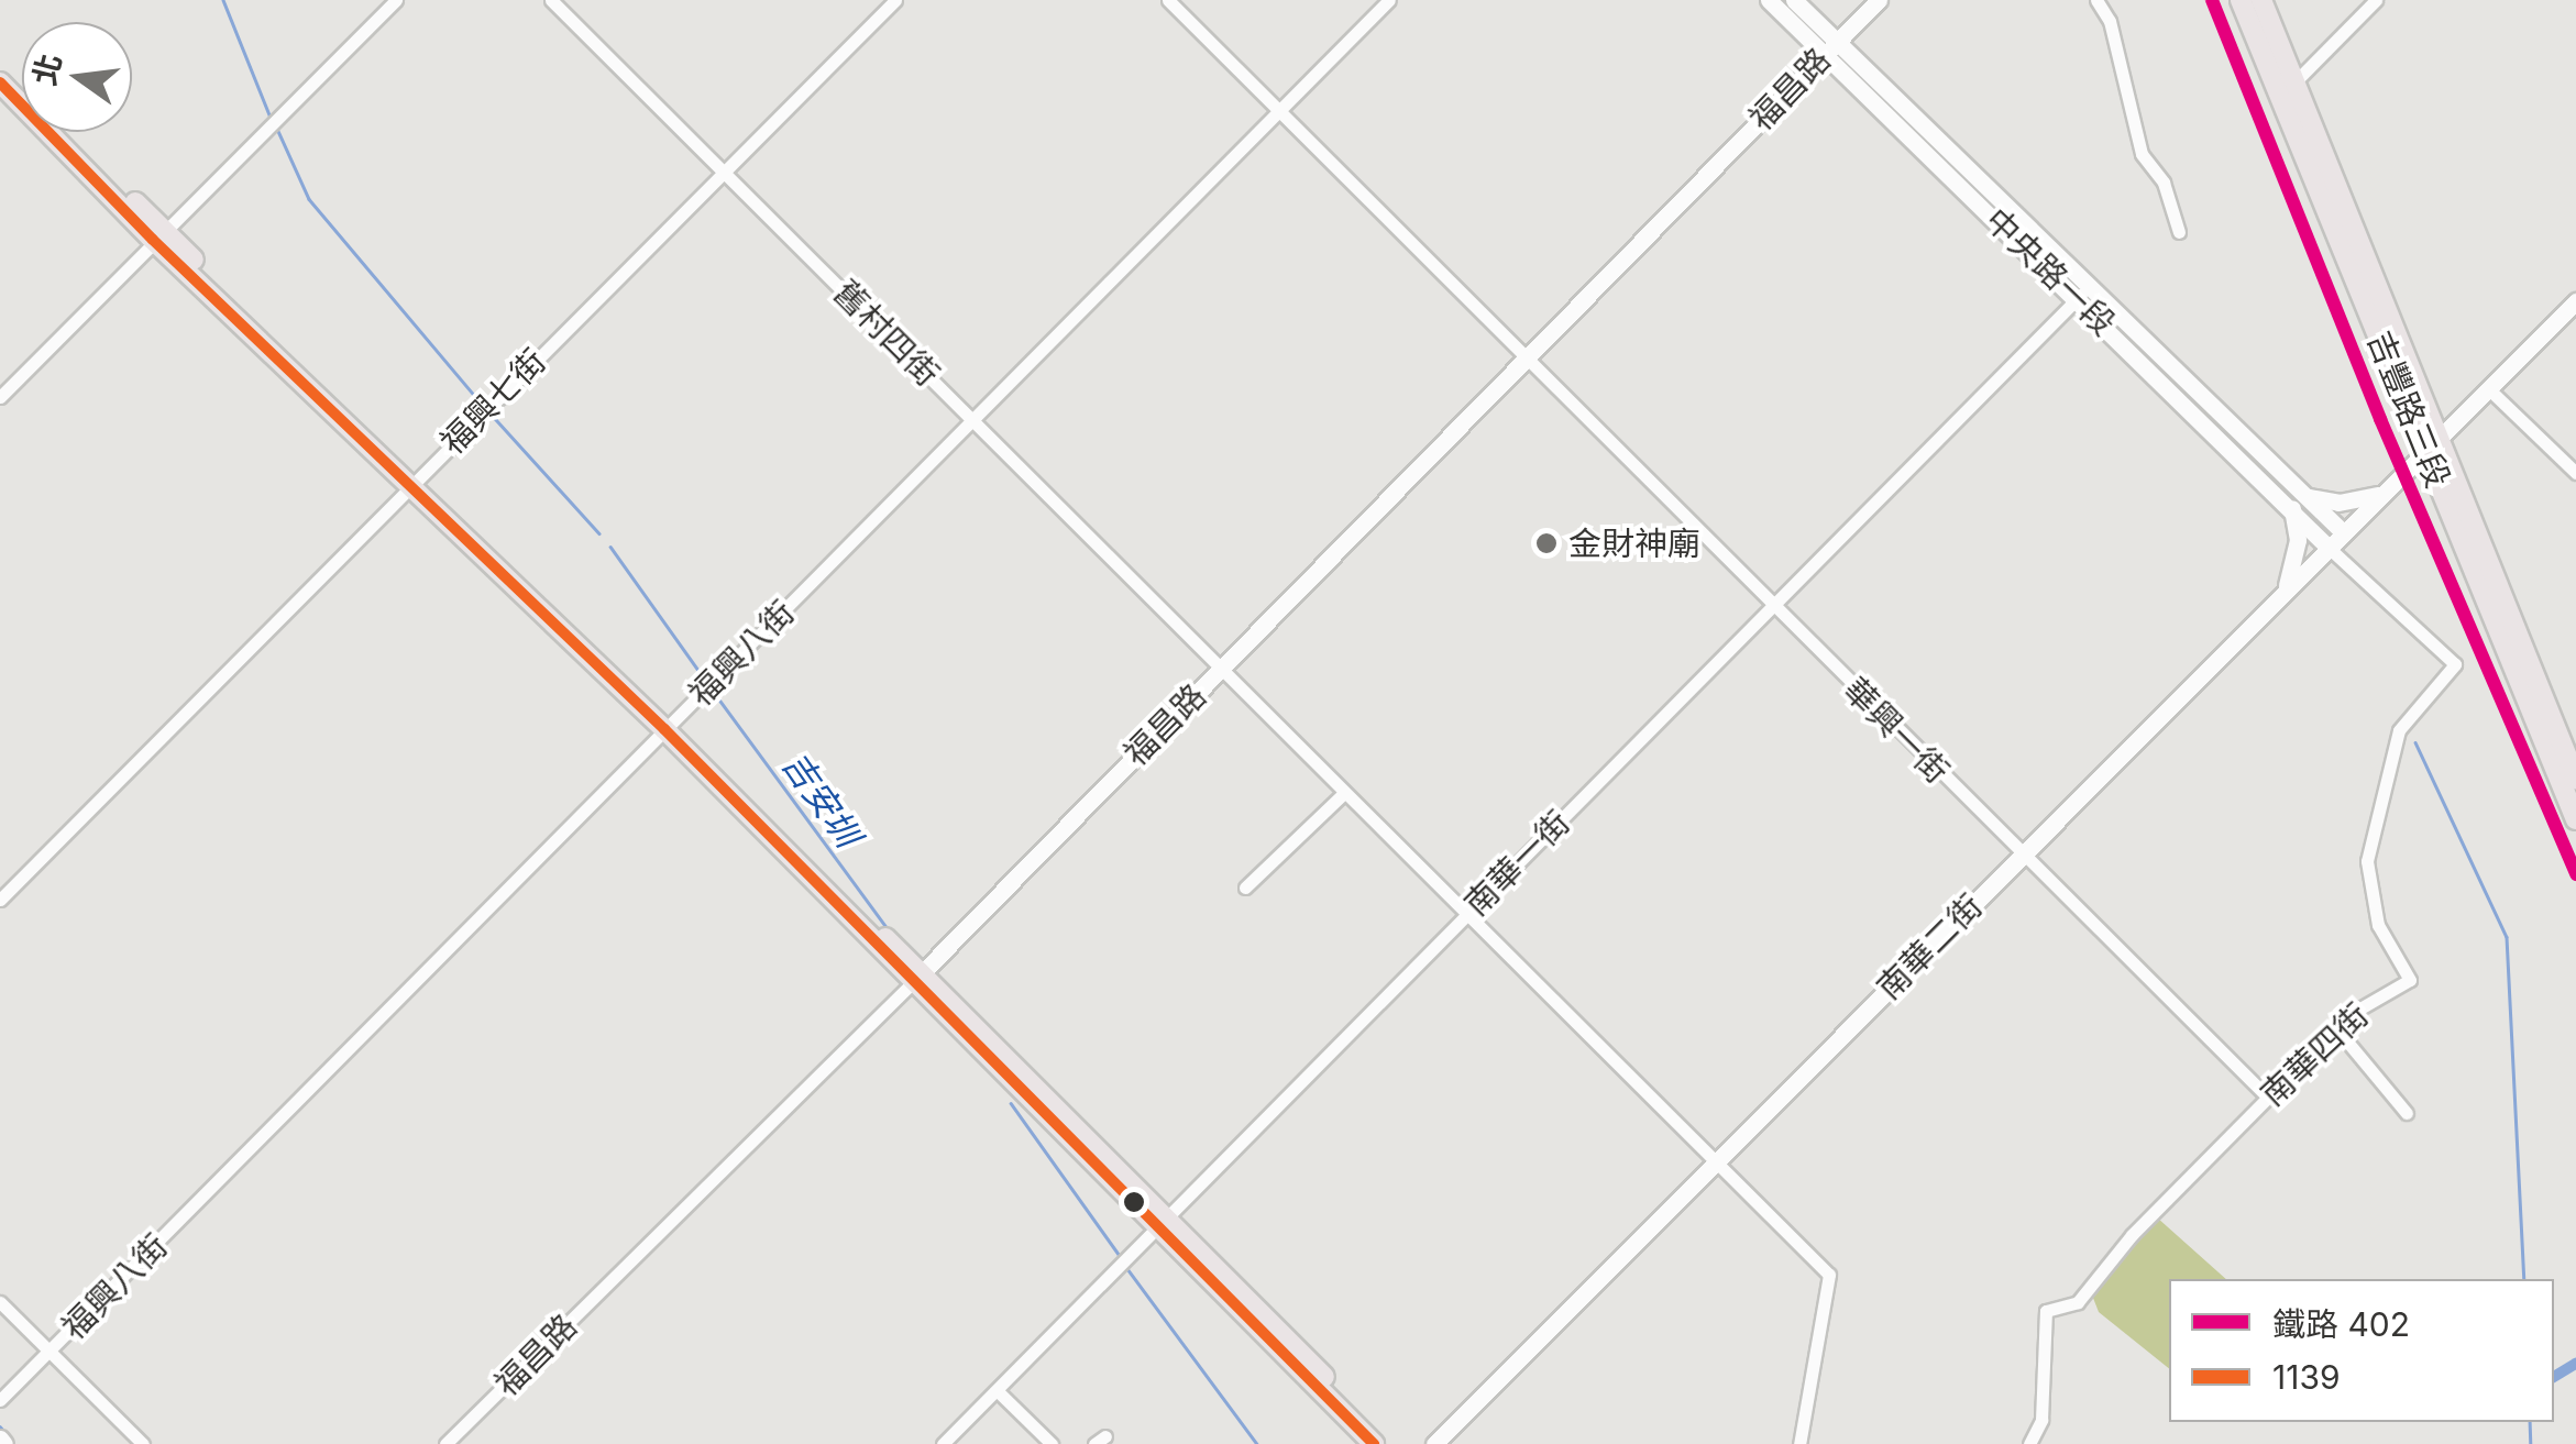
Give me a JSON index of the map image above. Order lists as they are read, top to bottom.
{
  "streets": {
    "main road": ["吉豐路三段"],
    "street": [
      "福昌路",
      "中央路一段",
      "舊村四街",
      "福興七街",
      "福興八街",
      "華興一街",
      "南華一街",
      "南華二街",
      "南華四街"
    ]
  },
  "crossings": [
    ["福昌路", "中央路一段"],
    ["福昌路", "舊村四街"],
    ["福昌路", "華興一街"],
    ["中央路一段", "南華一街"],
    ["中央路一段", "南華二街"],
    ["中央路一段", "南華四街"],
    ["舊村四街", "福興七街"],
    ["舊村四街", "福興八街"],
    ["舊村四街", "南華一街"],
    ["舊村四街", "南華二街"],
    ["吉豐路三段", "南華二街"],
    ["福興八街", "華興一街"],
    ["華興一街", "南華一街"],
    ["華興一街", "南華二街"],
    ["華興一街", "南華四街"],
    ["南華二街", "南華四街"]
  ],
  "water": ["吉安圳"],
  "places": ["金財神廟"],
  "lines": ["rail line 402", "transit line 1139"],
  "legend": ["鐵路 402", "1139"],
  "north": "left"
}
